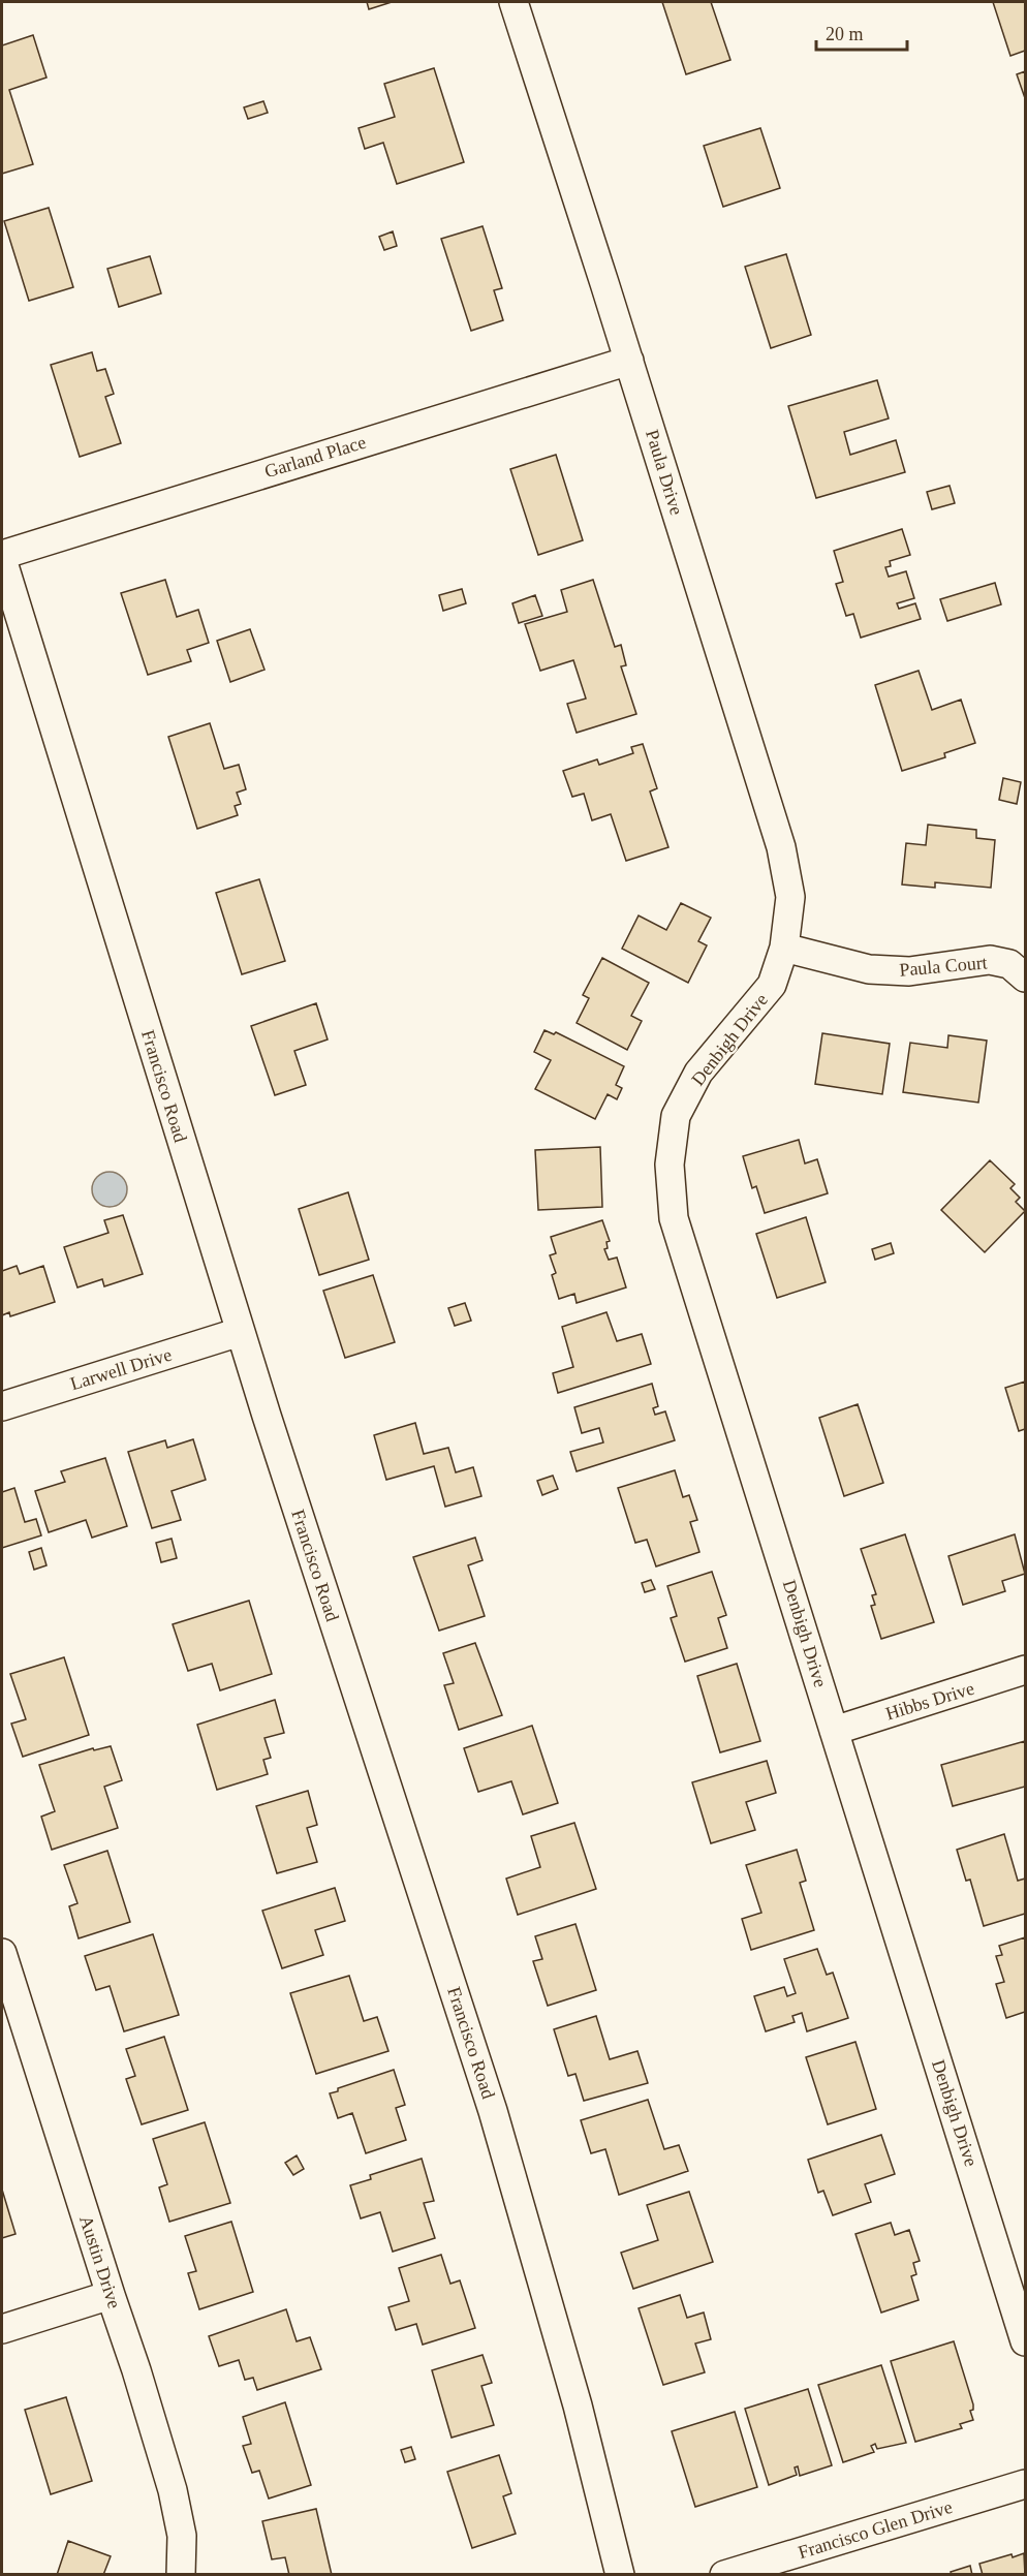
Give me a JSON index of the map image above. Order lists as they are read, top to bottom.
{
  "streets": {
    "street": [
      "Garland Place",
      "Paula Drive",
      "Paula Court",
      "Denbigh Drive",
      "Francisco Road",
      "Larwell Drive",
      "Hibbs Drive",
      "Austin Drive",
      "Francisco Glen Drive"
    ]
  },
  "crossings": [
    ["Garland Place", "Paula Drive"],
    ["Garland Place", "Francisco Road"],
    ["Paula Drive", "Paula Court"],
    ["Paula Drive", "Denbigh Drive"],
    ["Paula Court", "Denbigh Drive"],
    ["Denbigh Drive", "Hibbs Drive"],
    ["Francisco Road", "Larwell Drive"]
  ],
  "scale_bar": "20 m"
}
